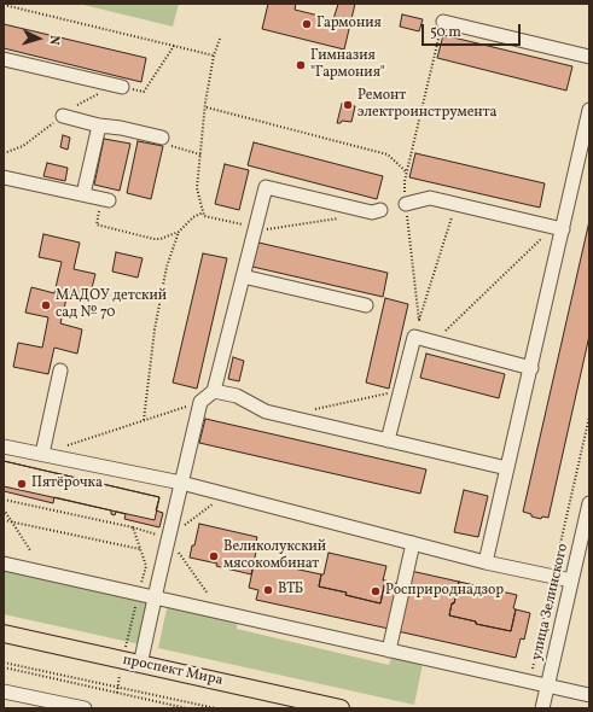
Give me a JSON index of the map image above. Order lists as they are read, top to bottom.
{
  "streets": {
    "main road": ["проспект Мира"],
    "street": ["улица Зелинского"]
  },
  "places": [
    "Гармония",
    "Гимназия \"Гармония\"",
    "Ремонт электроинструмента",
    "МАДОУ детский сад № 70",
    "Пятёрочка",
    "Великолукский мясокомбинат",
    "ВТБ",
    "Росприроднадзор"
  ],
  "scale_bar": "50 m",
  "north": "right"
}
